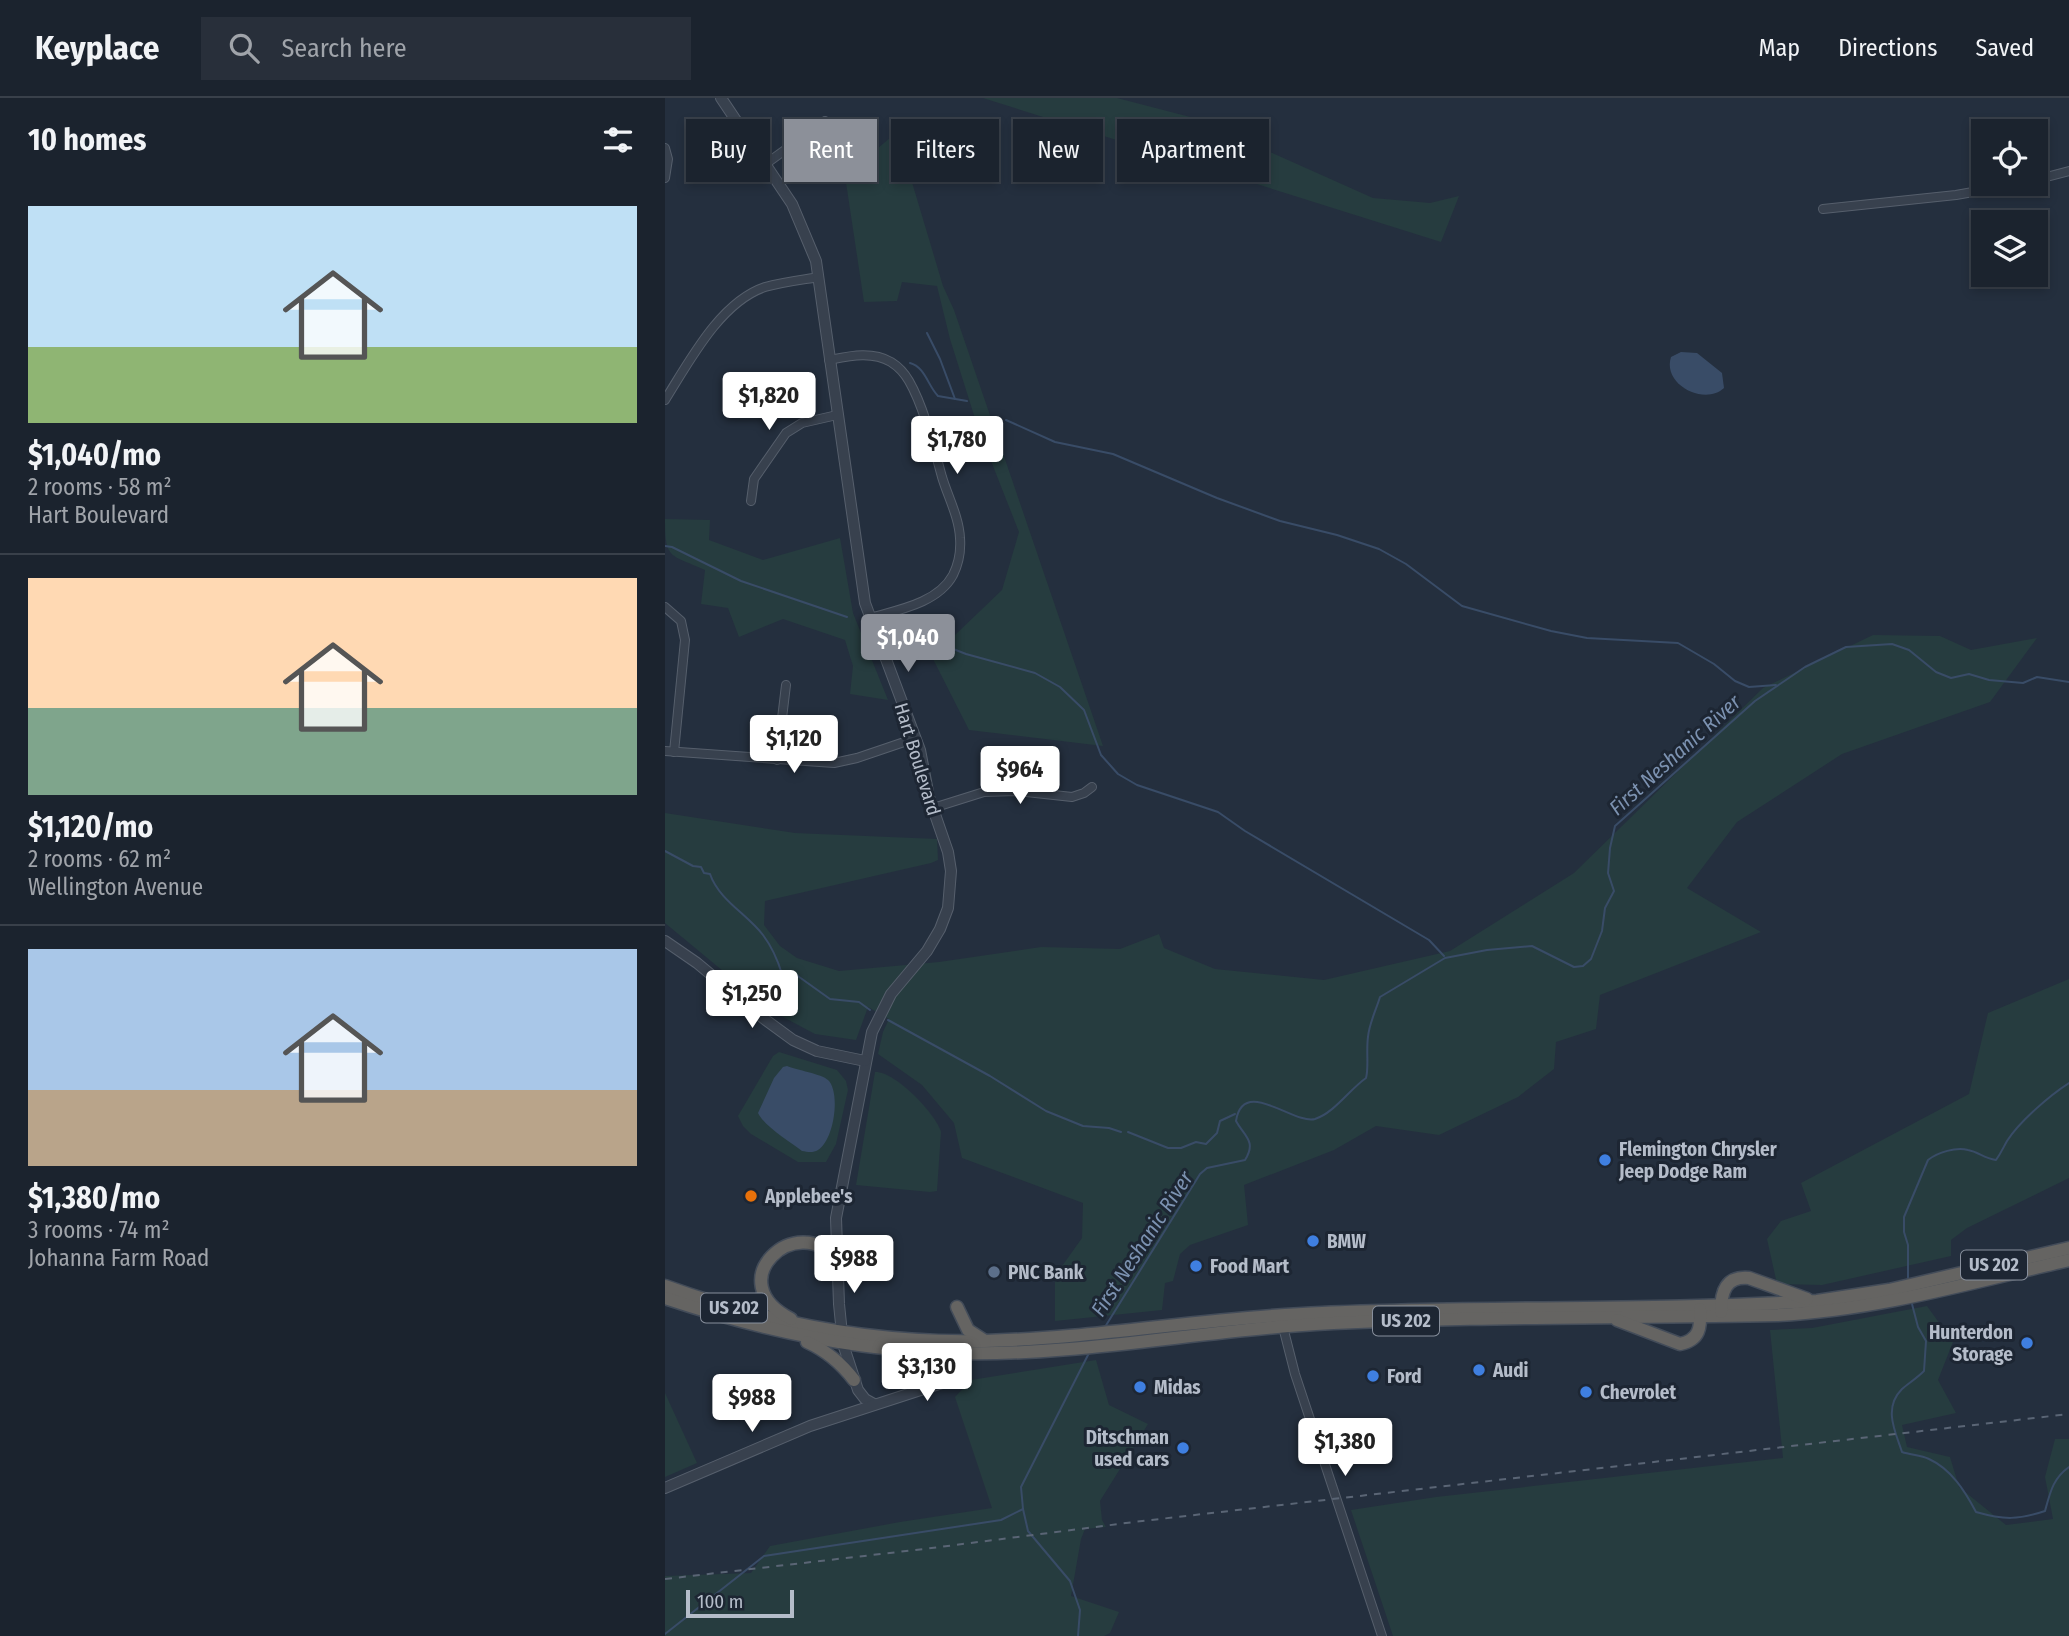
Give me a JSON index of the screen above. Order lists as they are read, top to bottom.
{
  "streets": {
    "highway": ["US 202"],
    "street": ["Hart Boulevard"]
  },
  "crossings": [
    ["Hart Boulevard", "US 202"]
  ],
  "water": ["First Neshanic River"],
  "places": [
    "Flemington Chrysler Jeep Dodge Ram",
    "Applebee's",
    "BMW",
    "Food Mart",
    "PNC Bank",
    "Hunterdon Storage",
    "Audi",
    "Ford",
    "Midas",
    "Chevrolet",
    "Ditschman used cars"
  ],
  "scale_bar": "100 m",
  "page": {
    "header": "Keyplace",
    "search": "Search here",
    "nav": ["Map", "Directions", "Saved"],
    "heading": "10 homes",
    "chip": [
      "Buy",
      "Rent",
      "Filters",
      "New",
      "Apartment"
    ],
    "list": [
      {
        "name": "$1,040/mo",
        "note": "2 rooms · 58 m² · Hart Boulevard"
      },
      {
        "name": "$1,120/mo",
        "note": "2 rooms · 62 m² · Wellington Avenue"
      },
      {
        "name": "$1,380/mo",
        "note": "3 rooms · 74 m² · Johanna Farm Road"
      }
    ],
    "price": [
      "$1,820",
      "$1,780",
      "$1,040",
      "$1,120",
      "$964",
      "$1,250",
      "$988",
      "$3,130",
      "$988",
      "$1,380"
    ],
    "scale": "100 m"
  }
}
